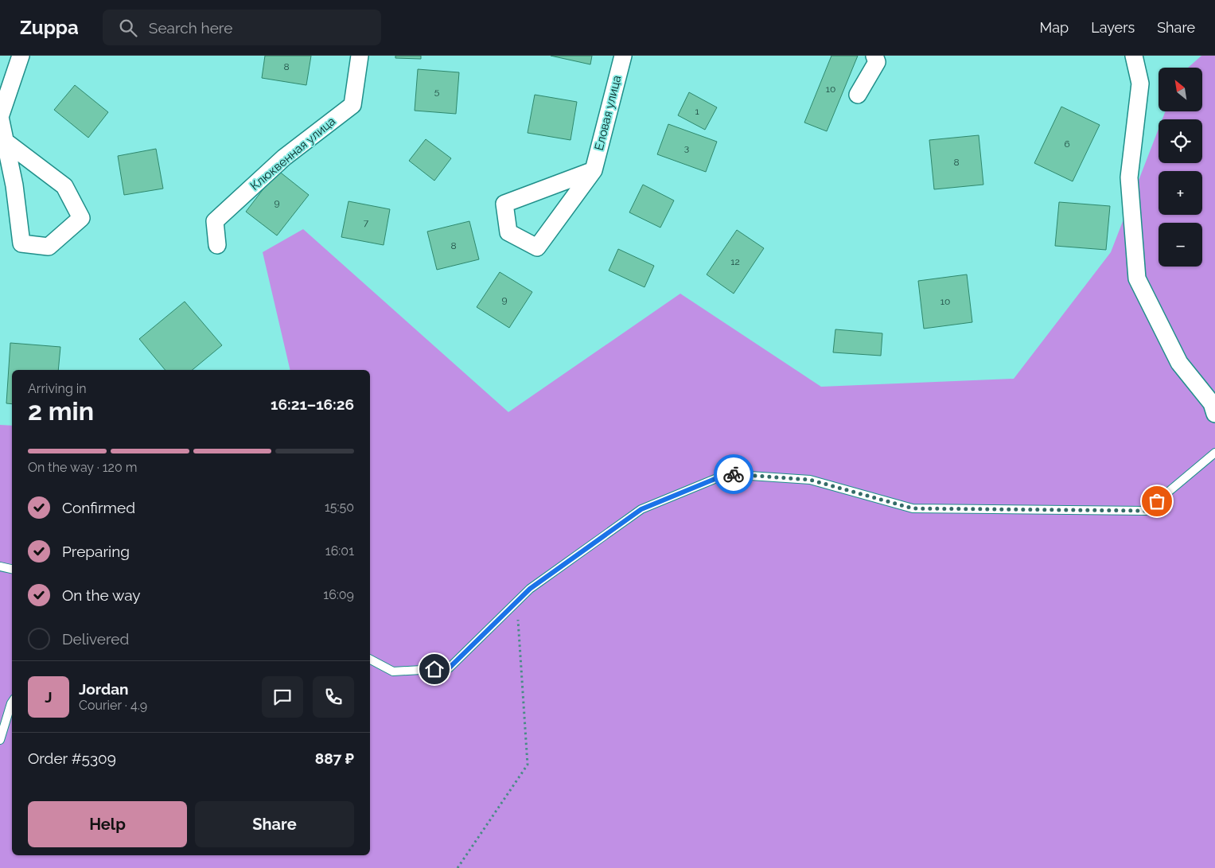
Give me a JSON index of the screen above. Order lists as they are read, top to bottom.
{
  "streets": {
    "street": ["Еловая улица", "Клюквенная улица"]
  },
  "house_numbers": [
    "8",
    "10",
    "5",
    "1",
    "6",
    "3",
    "8",
    "9",
    "7",
    "8",
    "12",
    "9",
    "10"
  ],
  "north": "top left",
  "page": {
    "header": "Zuppa",
    "search": "Search here",
    "nav": ["Map", "Layers", "Share"],
    "map_buttons": ["+", "−"],
    "heading": ["2 min", "Arriving in", "16:21–16:26"],
    "panel": [
      "Jordan",
      "Courier · 4.9",
      "Order #5309",
      "887 ₽"
    ],
    "bar": "On the way · 120 m",
    "list": [
      ["Confirmed", "15:50"],
      ["Preparing", "16:01"],
      ["On the way", "16:09"],
      "Delivered"
    ],
    "round": "J",
    "buttons": ["Help", "Share"]
  }
}
